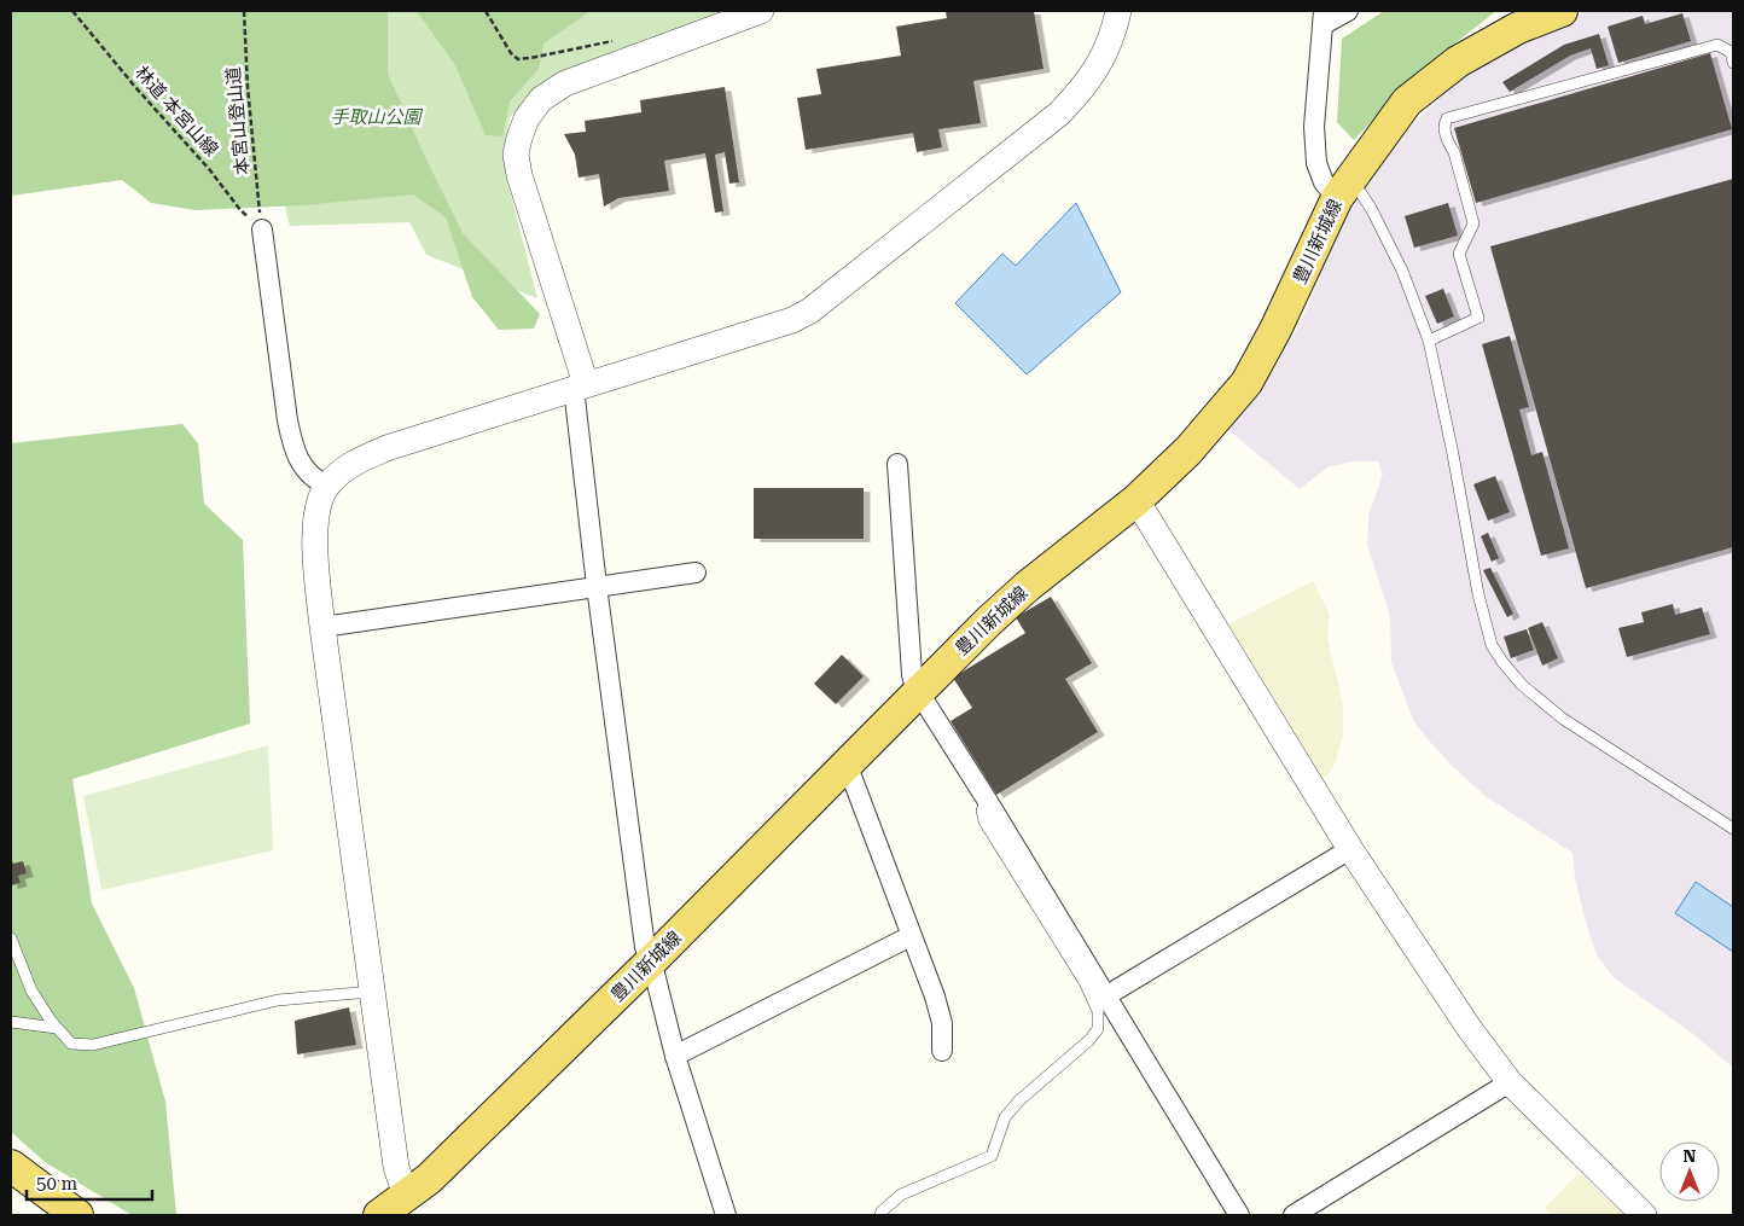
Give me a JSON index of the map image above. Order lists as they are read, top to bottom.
{
  "streets": {
    "main road": ["豊川新城線"],
    "path": ["林道 本宮山線", "本宮山登山道"]
  },
  "crossings": [
    ["林道 本宮山線", "本宮山登山道"]
  ],
  "parks": ["手取山公園"],
  "scale_bar": "50 m",
  "north": "top"
}
